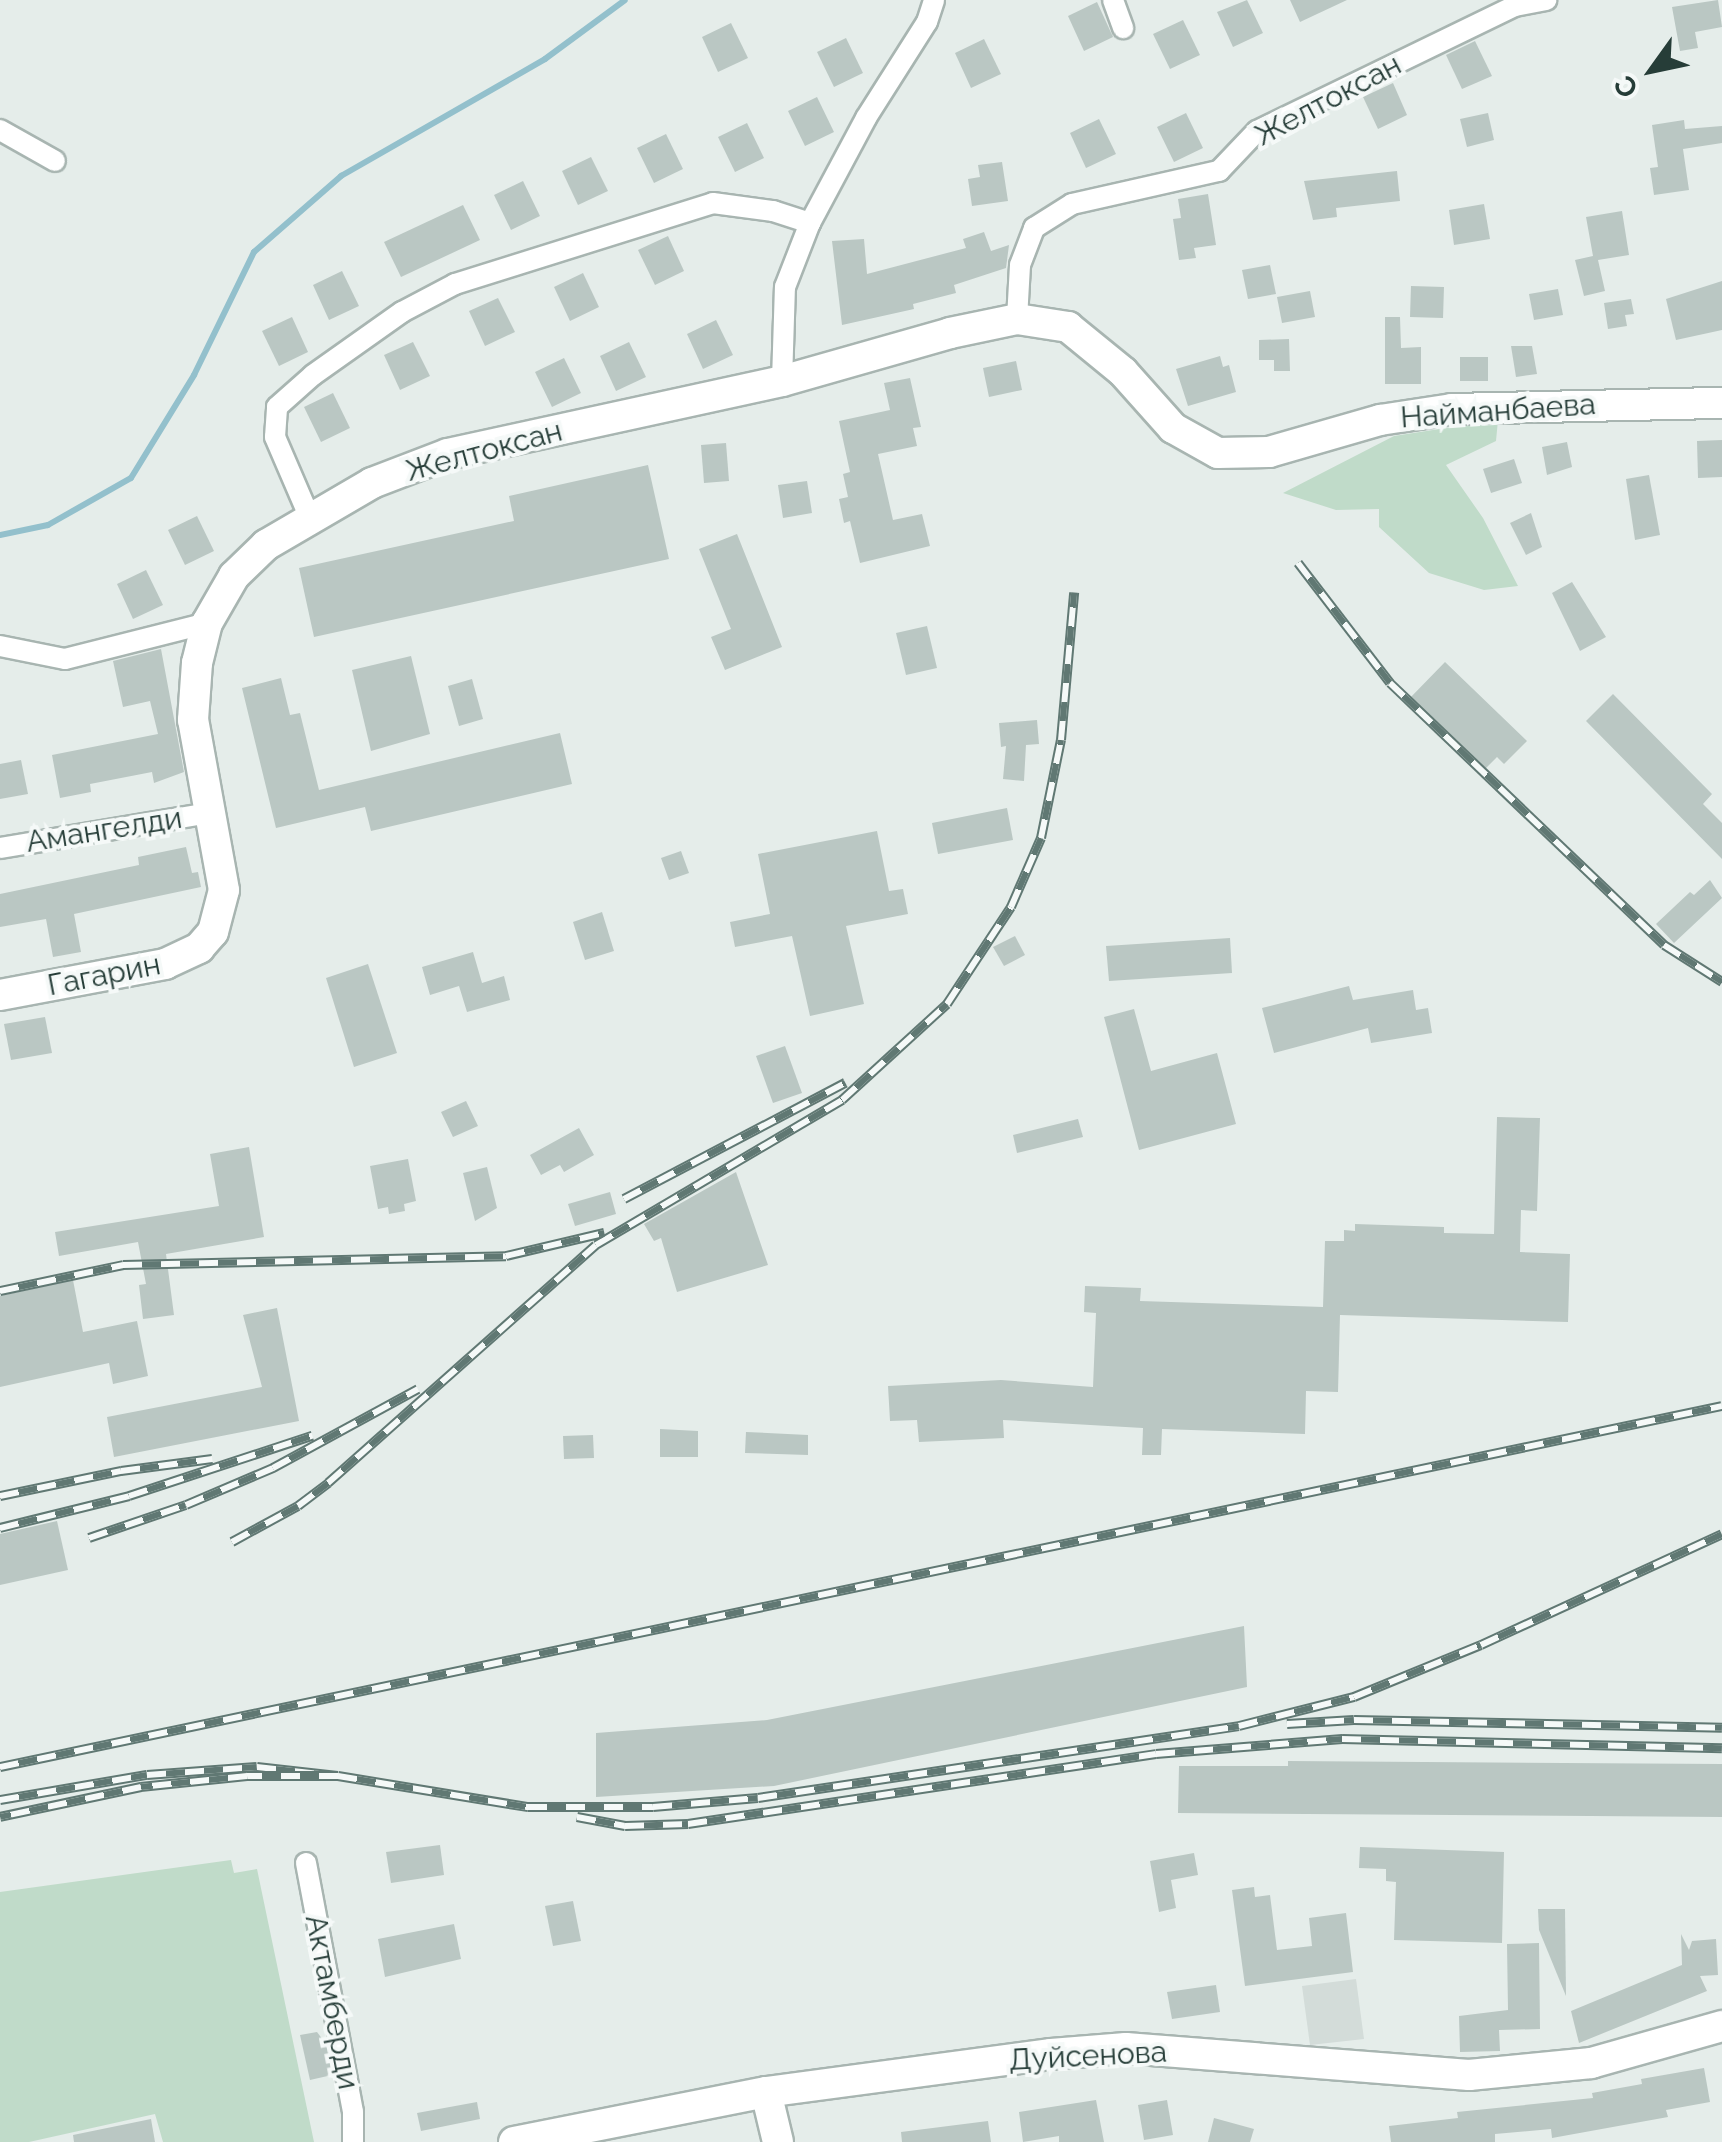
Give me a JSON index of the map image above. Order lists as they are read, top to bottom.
{
  "streets": {
    "main road": [
      "Желтоксан",
      "Найманбаева",
      "Гагарин",
      "Дуйсенова"
    ],
    "street": ["Амангелди", "Актамберди"]
  },
  "crossings": [
    ["Желтоксан", "Найманбаева"],
    ["Желтоксан", "Амангелди"],
    ["Желтоксан", "Гагарин"]
  ],
  "north": "bottom left"
}
